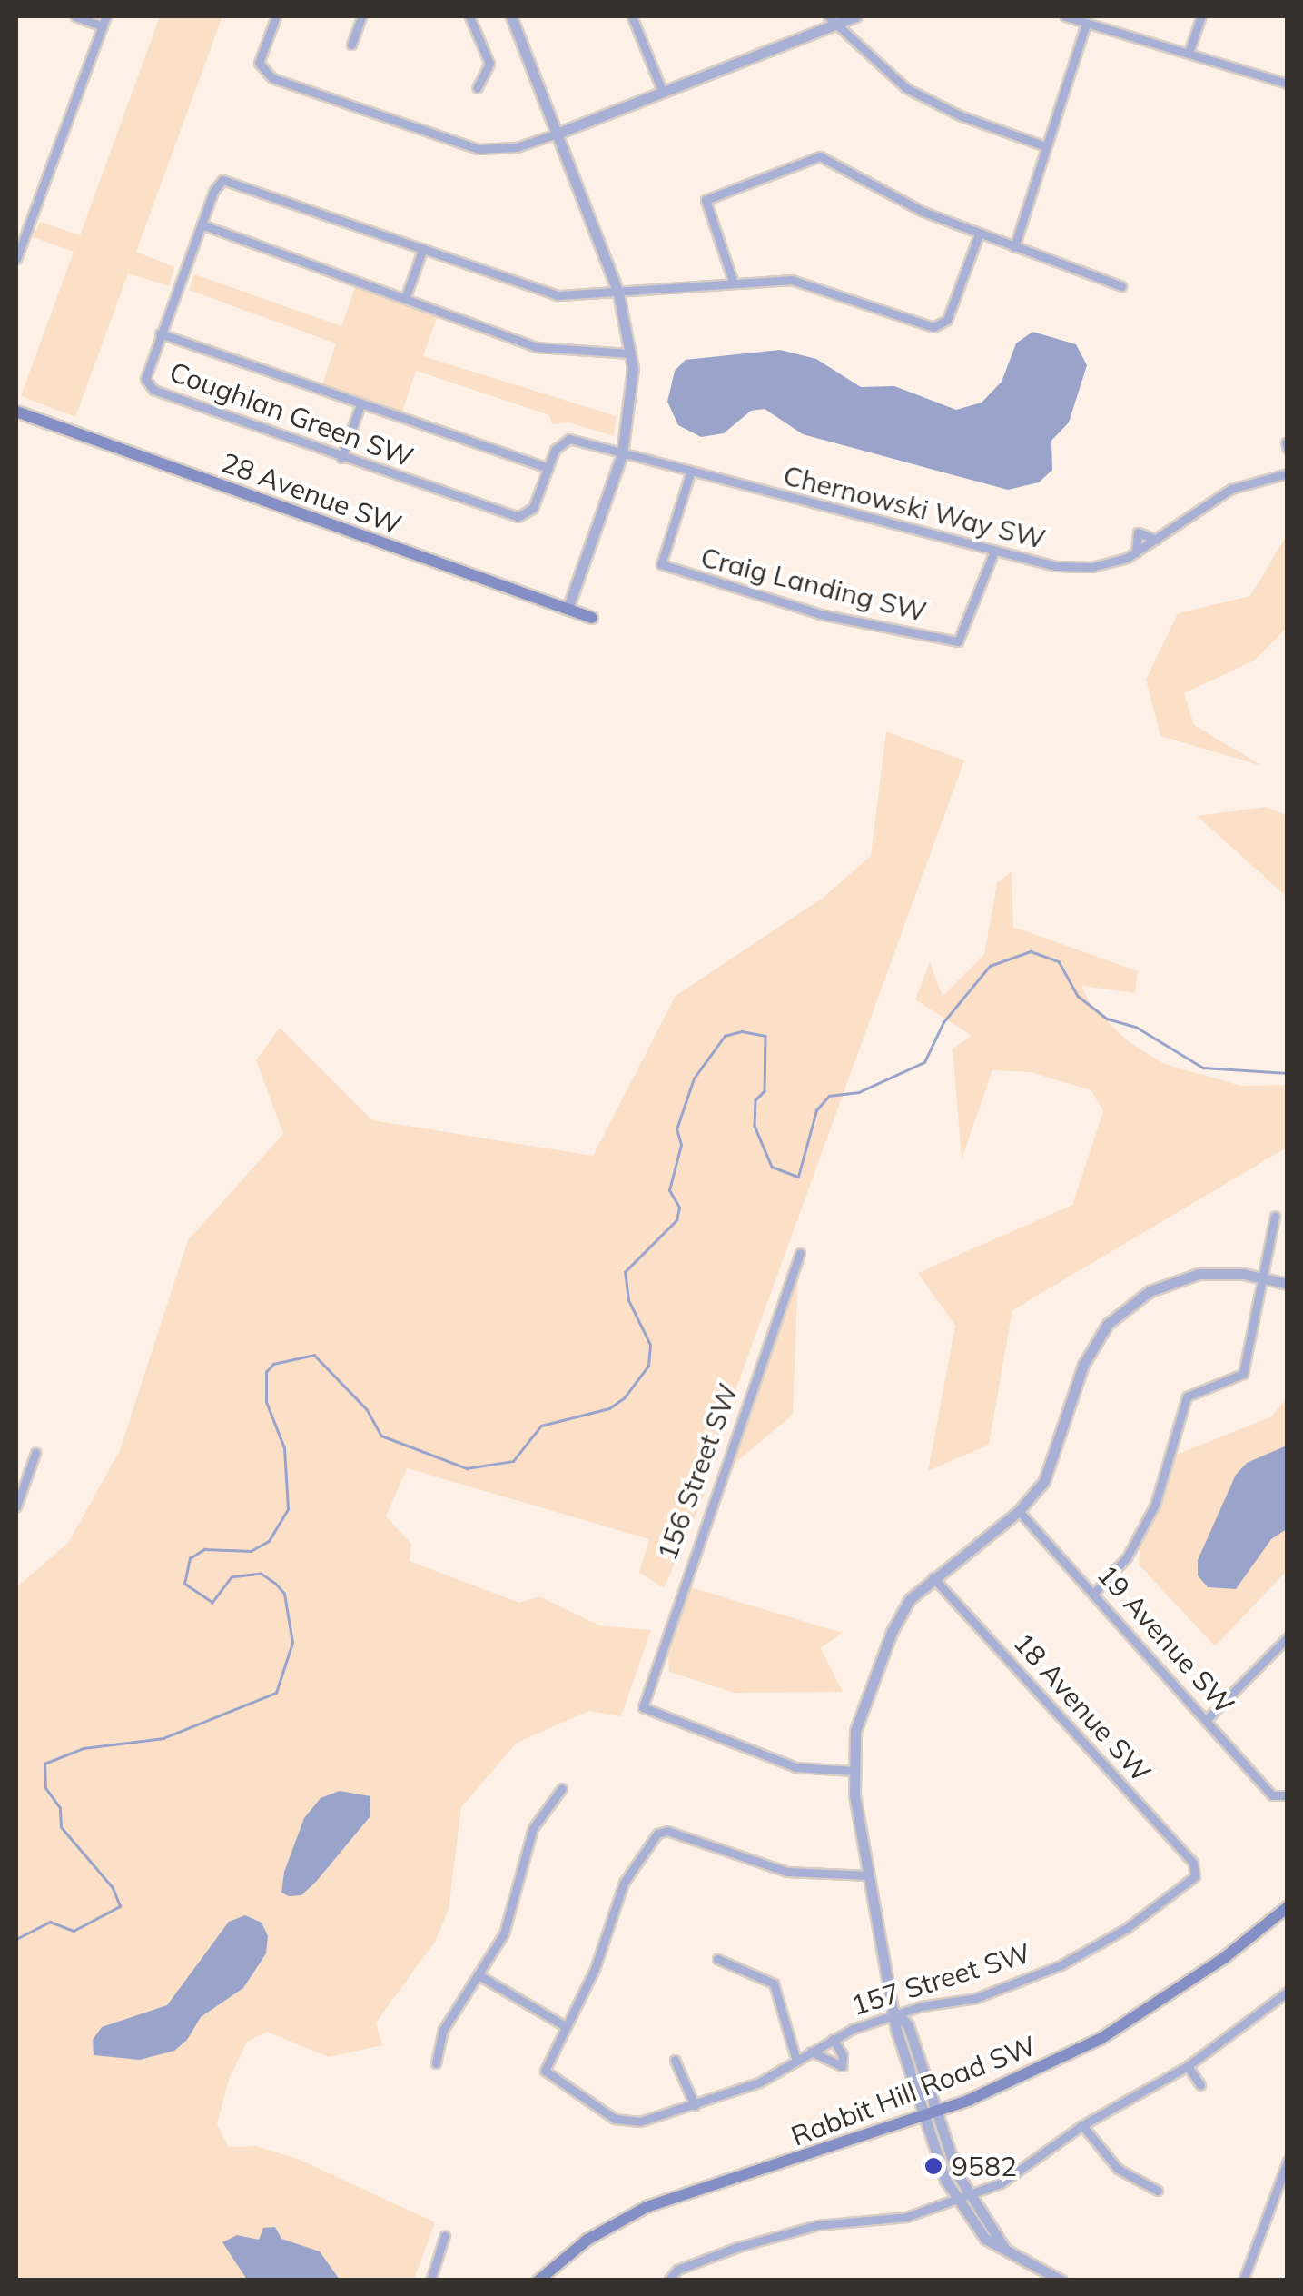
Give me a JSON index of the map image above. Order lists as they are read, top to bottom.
{
  "streets": {
    "main road": ["28 Avenue SW", "Rabbit Hill Road SW"],
    "street": [
      "Coughlan Green SW",
      "Chernowski Way SW",
      "Craig Landing SW",
      "156 Street SW",
      "19 Avenue SW",
      "18 Avenue SW",
      "157 Street SW"
    ]
  },
  "crossings": [
    ["Coughlan Green SW", "Chernowski Way SW"],
    ["Chernowski Way SW", "Craig Landing SW"],
    ["18 Avenue SW", "157 Street SW"]
  ],
  "places": ["9582"]
}
